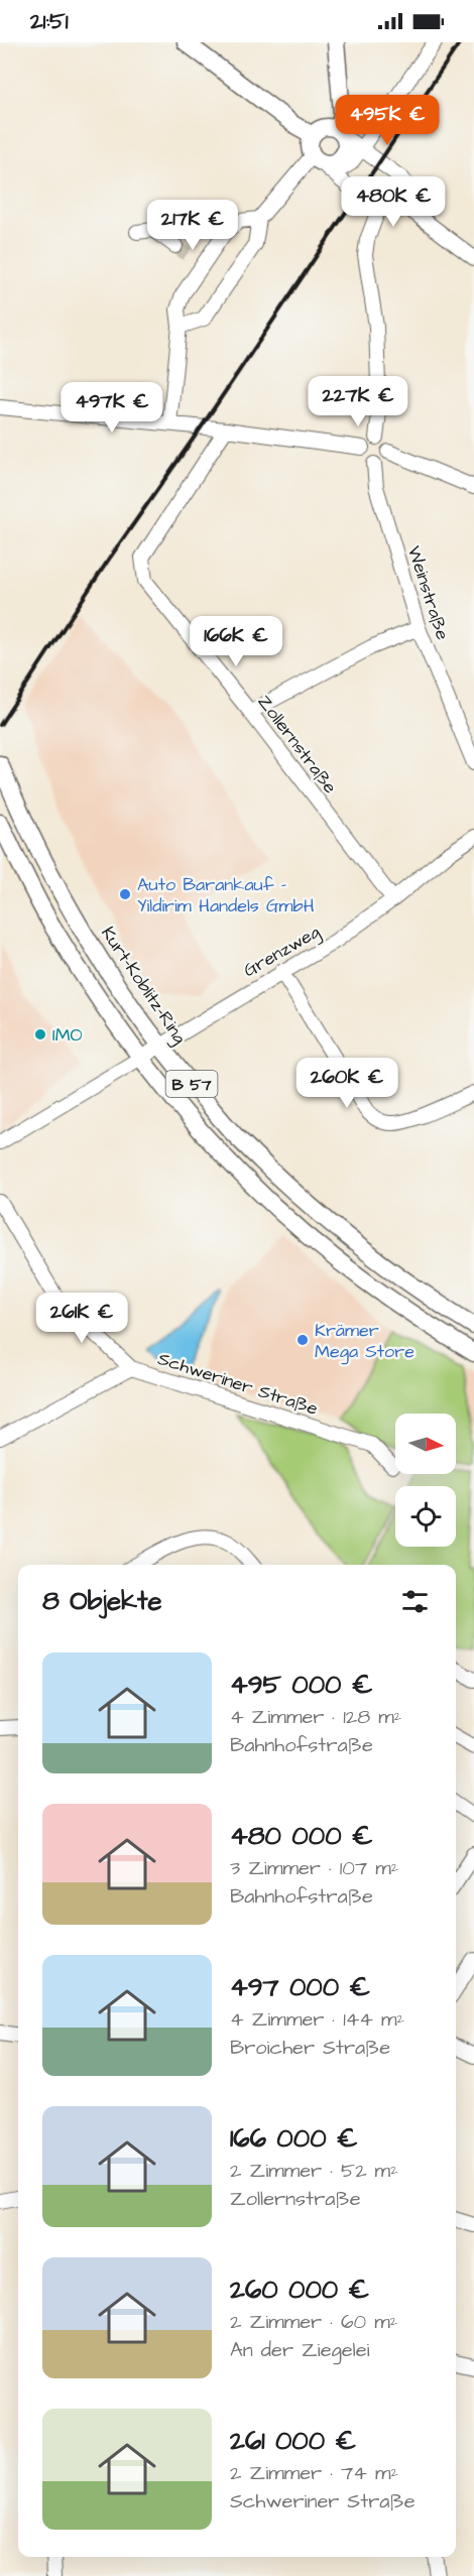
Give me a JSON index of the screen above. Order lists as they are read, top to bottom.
{
  "streets": {
    "main road": ["Kurt-Koblitz-Ring", "B 57"],
    "street": [
      "Weinstraße",
      "Zollernstraße",
      "Grenzweg",
      "Schweriner Straße"
    ]
  },
  "crossings": [
    ["Zollernstraße", "Grenzweg"],
    ["Grenzweg", "Kurt-Koblitz-Ring"],
    ["Grenzweg", "B 57"]
  ],
  "places": ["Auto Barankauf - Yildirim Handels GmbH", "IMO", "Krämer Mega Store"],
  "north": "right",
  "page": {
    "status": "21:51",
    "price": [
      "495K €",
      "480K €",
      "217K €",
      "227K €",
      "497K €",
      "166K €",
      "260K €",
      "261K €"
    ],
    "heading": "8 Objekte",
    "list": [
      {
        "name": "495 000 €",
        "note": "4 Zimmer · 128 m² · Bahnhofstraße"
      },
      {
        "name": "480 000 €",
        "note": "3 Zimmer · 107 m² · Bahnhofstraße"
      },
      {
        "name": "497 000 €",
        "note": "4 Zimmer · 144 m² · Broicher Straße"
      },
      {
        "name": "166 000 €",
        "note": "2 Zimmer · 52 m² · Zollernstraße"
      },
      {
        "name": "260 000 €",
        "note": "2 Zimmer · 60 m² · An der Ziegelei"
      },
      {
        "name": "261 000 €",
        "note": "2 Zimmer · 74 m² · Schweriner Straße"
      }
    ]
  }
}
